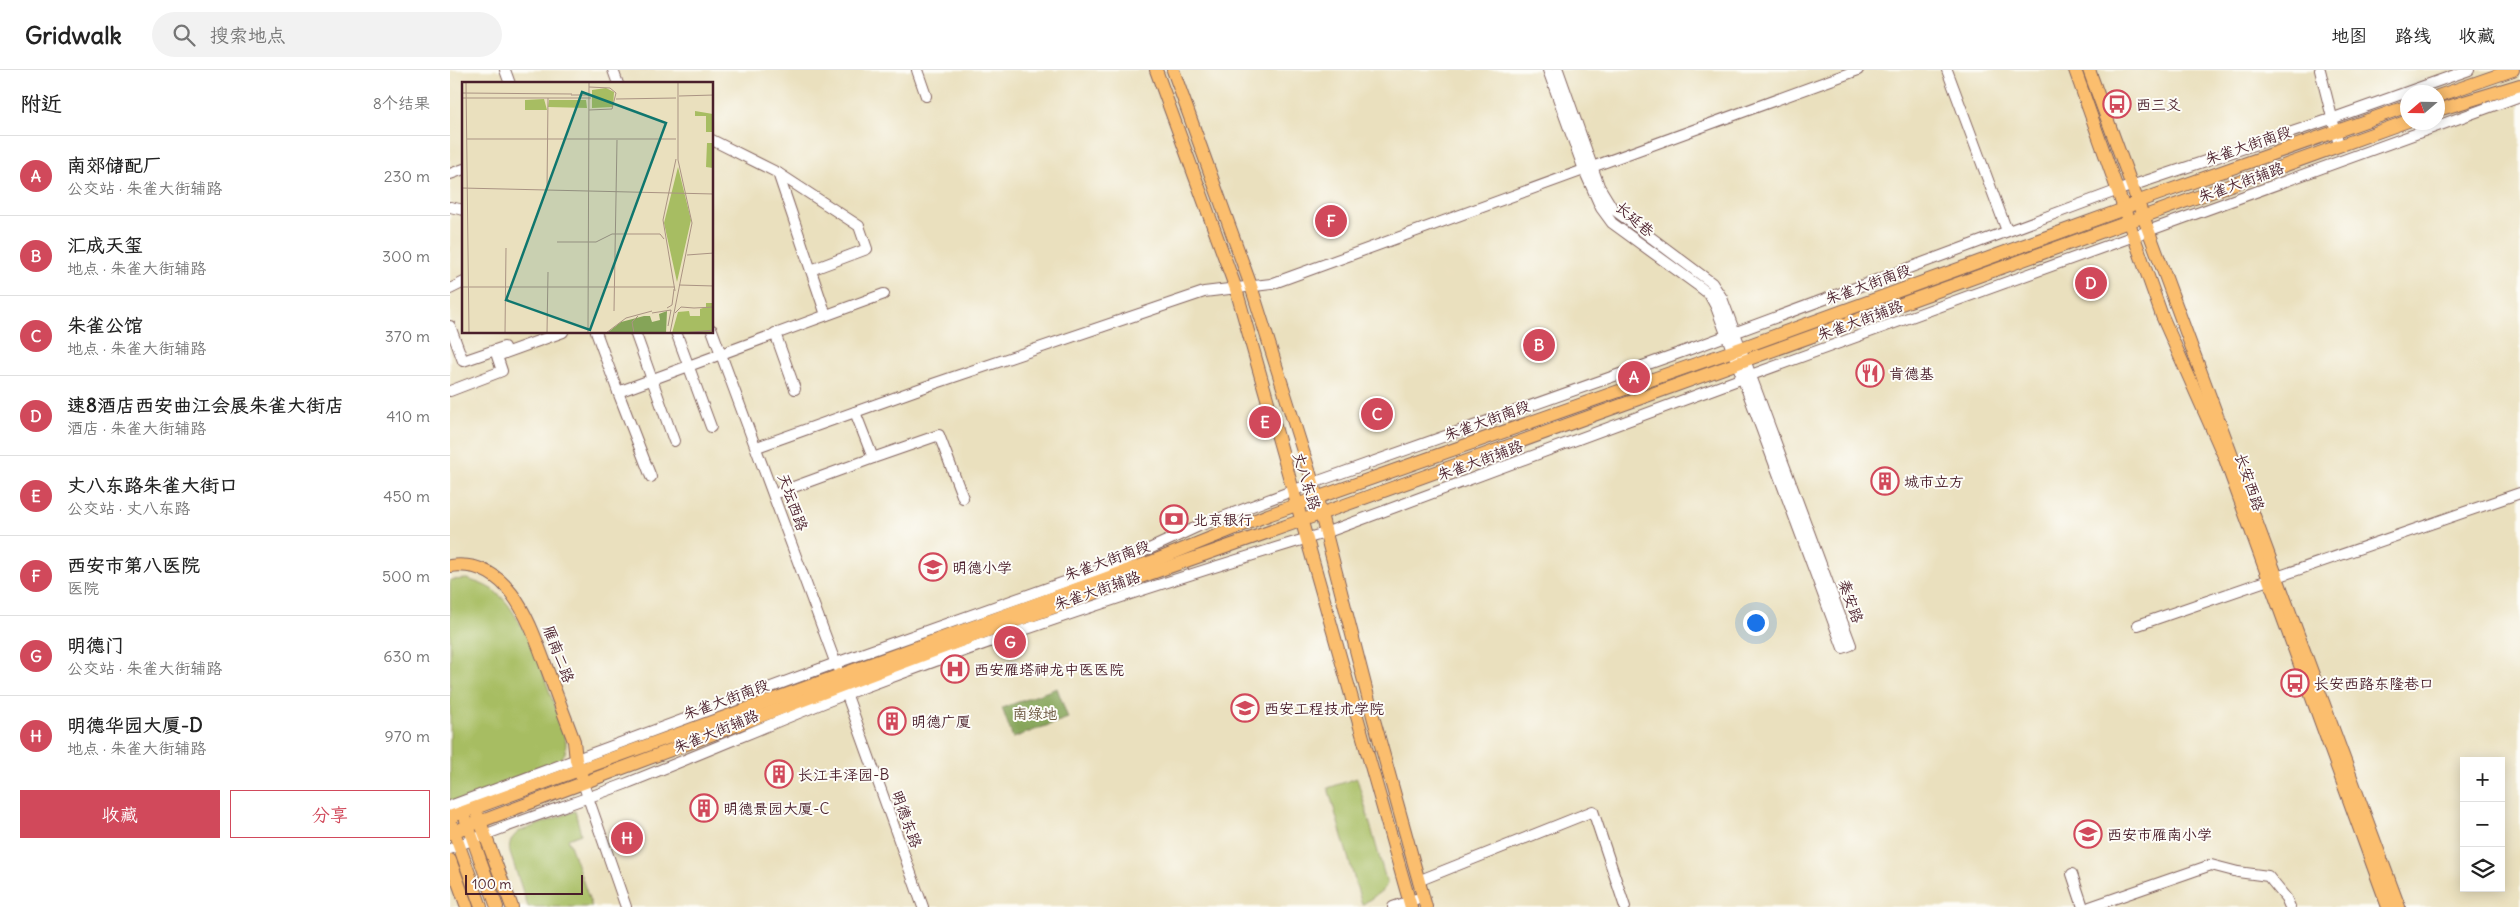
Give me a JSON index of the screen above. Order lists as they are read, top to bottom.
{
  "streets": {
    "main road": [
      "朱雀大街南段",
      "丈八东路",
      "长安西路",
      "雁南二路"
    ],
    "street": [
      "朱雀大街辅路",
      "长延巷",
      "天坛西路",
      "秦安路",
      "明德东路"
    ]
  },
  "crossings": [
    ["朱雀大街南段", "朱雀大街辅路"],
    ["朱雀大街南段", "长延巷"],
    ["朱雀大街南段", "丈八东路"],
    ["朱雀大街南段", "长安西路"],
    ["朱雀大街南段", "天坛西路"],
    ["朱雀大街南段", "秦安路"],
    ["朱雀大街南段", "雁南二路"],
    ["朱雀大街南段", "明德东路"],
    ["朱雀大街辅路", "长延巷"],
    ["朱雀大街辅路", "丈八东路"],
    ["朱雀大街辅路", "长安西路"],
    ["朱雀大街辅路", "天坛西路"],
    ["朱雀大街辅路", "秦安路"],
    ["朱雀大街辅路", "雁南二路"],
    ["朱雀大街辅路", "明德东路"],
    ["长延巷", "秦安路"],
    ["天坛西路", "明德东路"]
  ],
  "parks": ["南绿地"],
  "places": {
    "bus stop": ["西三爻", "长安西路东隆巷口"],
    "restaurant": ["肯德基"],
    "building": [
      "城市立方",
      "明德广厦",
      "长江丰泽园-B",
      "明德景园大厦-C"
    ],
    "bank": ["北京银行"],
    "school or university": ["明德小学", "西安工程技术学院", "西安市雁南小学"],
    "hospital": ["西安雁塔神龙中医医院"]
  },
  "scale_bar": "100 m",
  "north": "left",
  "page": {
    "header": "Gridwalk",
    "search": "搜索地点",
    "nav": ["地图", "路线", "收藏"],
    "heading": ["附近", "8个结果"],
    "list": [
      {
        "mark": "A",
        "name": "南郊储配厂",
        "note": "公交站 · 朱雀大街辅路",
        "value": "230 m"
      },
      {
        "mark": "B",
        "name": "汇成天玺",
        "note": "地点 · 朱雀大街辅路",
        "value": "300 m"
      },
      {
        "mark": "C",
        "name": "朱雀公馆",
        "note": "地点 · 朱雀大街辅路",
        "value": "370 m"
      },
      {
        "mark": "D",
        "name": "速8酒店西安曲江会展朱雀大街店",
        "note": "酒店 · 朱雀大街辅路",
        "value": "410 m"
      },
      {
        "mark": "E",
        "name": "丈八东路朱雀大街口",
        "note": "公交站 · 丈八东路",
        "value": "450 m"
      },
      {
        "mark": "F",
        "name": "西安市第八医院",
        "note": "医院",
        "value": "500 m"
      },
      {
        "mark": "G",
        "name": "明德门",
        "note": "公交站 · 朱雀大街辅路",
        "value": "630 m"
      },
      {
        "mark": "H",
        "name": "明德华园大厦-D",
        "note": "地点 · 朱雀大街辅路",
        "value": "970 m"
      }
    ],
    "pins": [
      "F",
      "D",
      "B",
      "A",
      "C",
      "E",
      "G",
      "H"
    ],
    "map_buttons": ["+", "−"],
    "buttons": ["收藏", "分享"],
    "scale": "100 m"
  }
}
